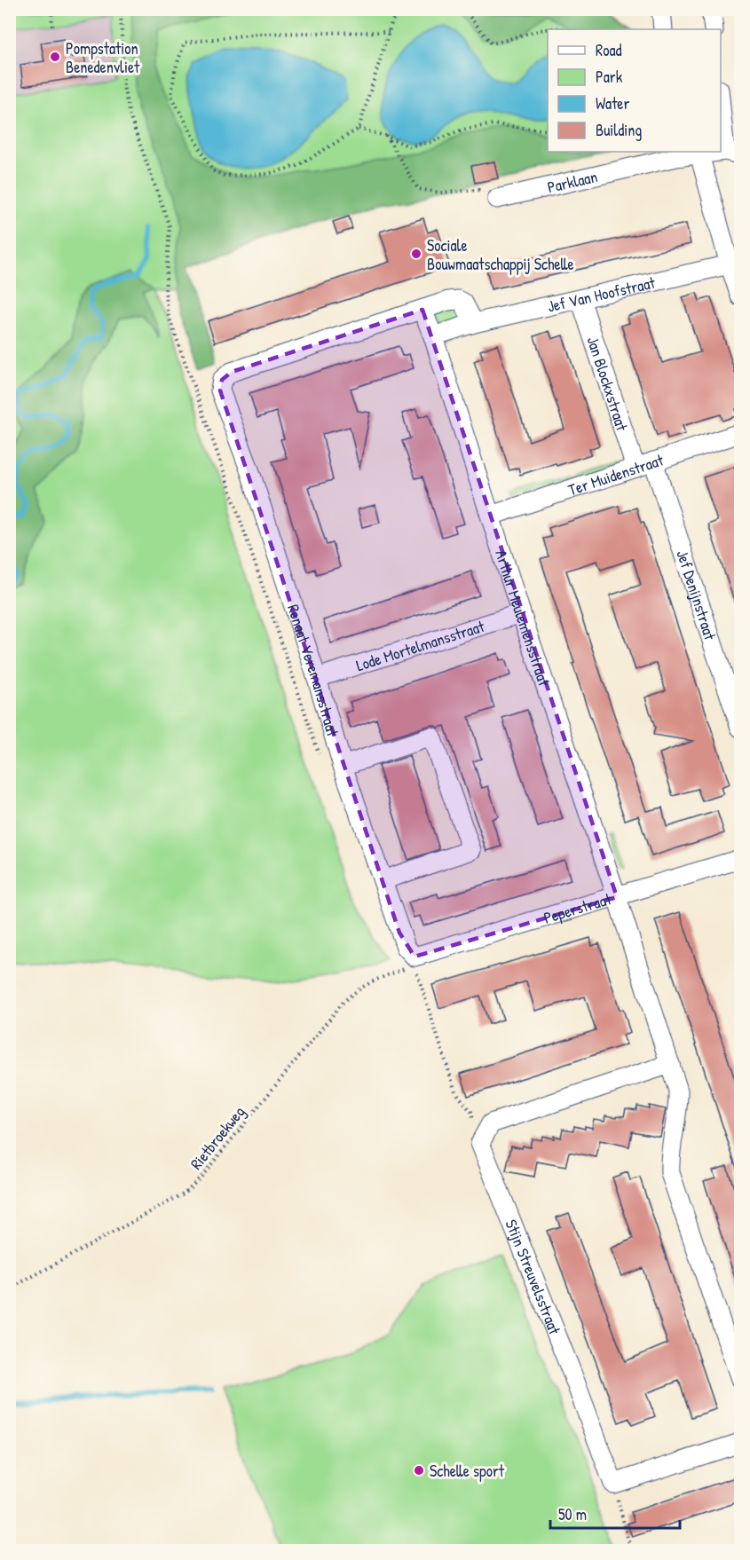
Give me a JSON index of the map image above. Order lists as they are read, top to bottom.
{
  "streets": {
    "street": [
      "Parklaan",
      "Jef Van Hoofstraat",
      "Jan Blockxstraat",
      "Ter Muidenstraat",
      "Jef Denijnstraat",
      "Arthur Meulemensstraat",
      "Lode Mortelmansstraat",
      "Renaat Veremansstraat",
      "Peperstraat",
      "Stijn Streuvelsstraat"
    ],
    "path": ["Rietbroekweg"]
  },
  "crossings": [
    ["Jef Van Hoofstraat", "Jan Blockxstraat"],
    ["Jef Van Hoofstraat", "Arthur Meulemensstraat"],
    ["Jan Blockxstraat", "Ter Muidenstraat"],
    ["Jan Blockxstraat", "Jef Denijnstraat"],
    ["Ter Muidenstraat", "Jef Denijnstraat"],
    ["Ter Muidenstraat", "Arthur Meulemensstraat"],
    ["Arthur Meulemensstraat", "Lode Mortelmansstraat"],
    ["Arthur Meulemensstraat", "Peperstraat"],
    ["Lode Mortelmansstraat", "Renaat Veremansstraat"],
    ["Renaat Veremansstraat", "Peperstraat"],
    ["Renaat Veremansstraat", "Rietbroekweg"],
    ["Peperstraat", "Rietbroekweg"]
  ],
  "places": ["Pompstation Benedenvliet", "Sociale Bouwmaatschappij Schelle", "Schelle sport"],
  "legend": [
    "Road",
    "Park",
    "Water",
    "Building"
  ],
  "scale_bar": "50 m"
}
